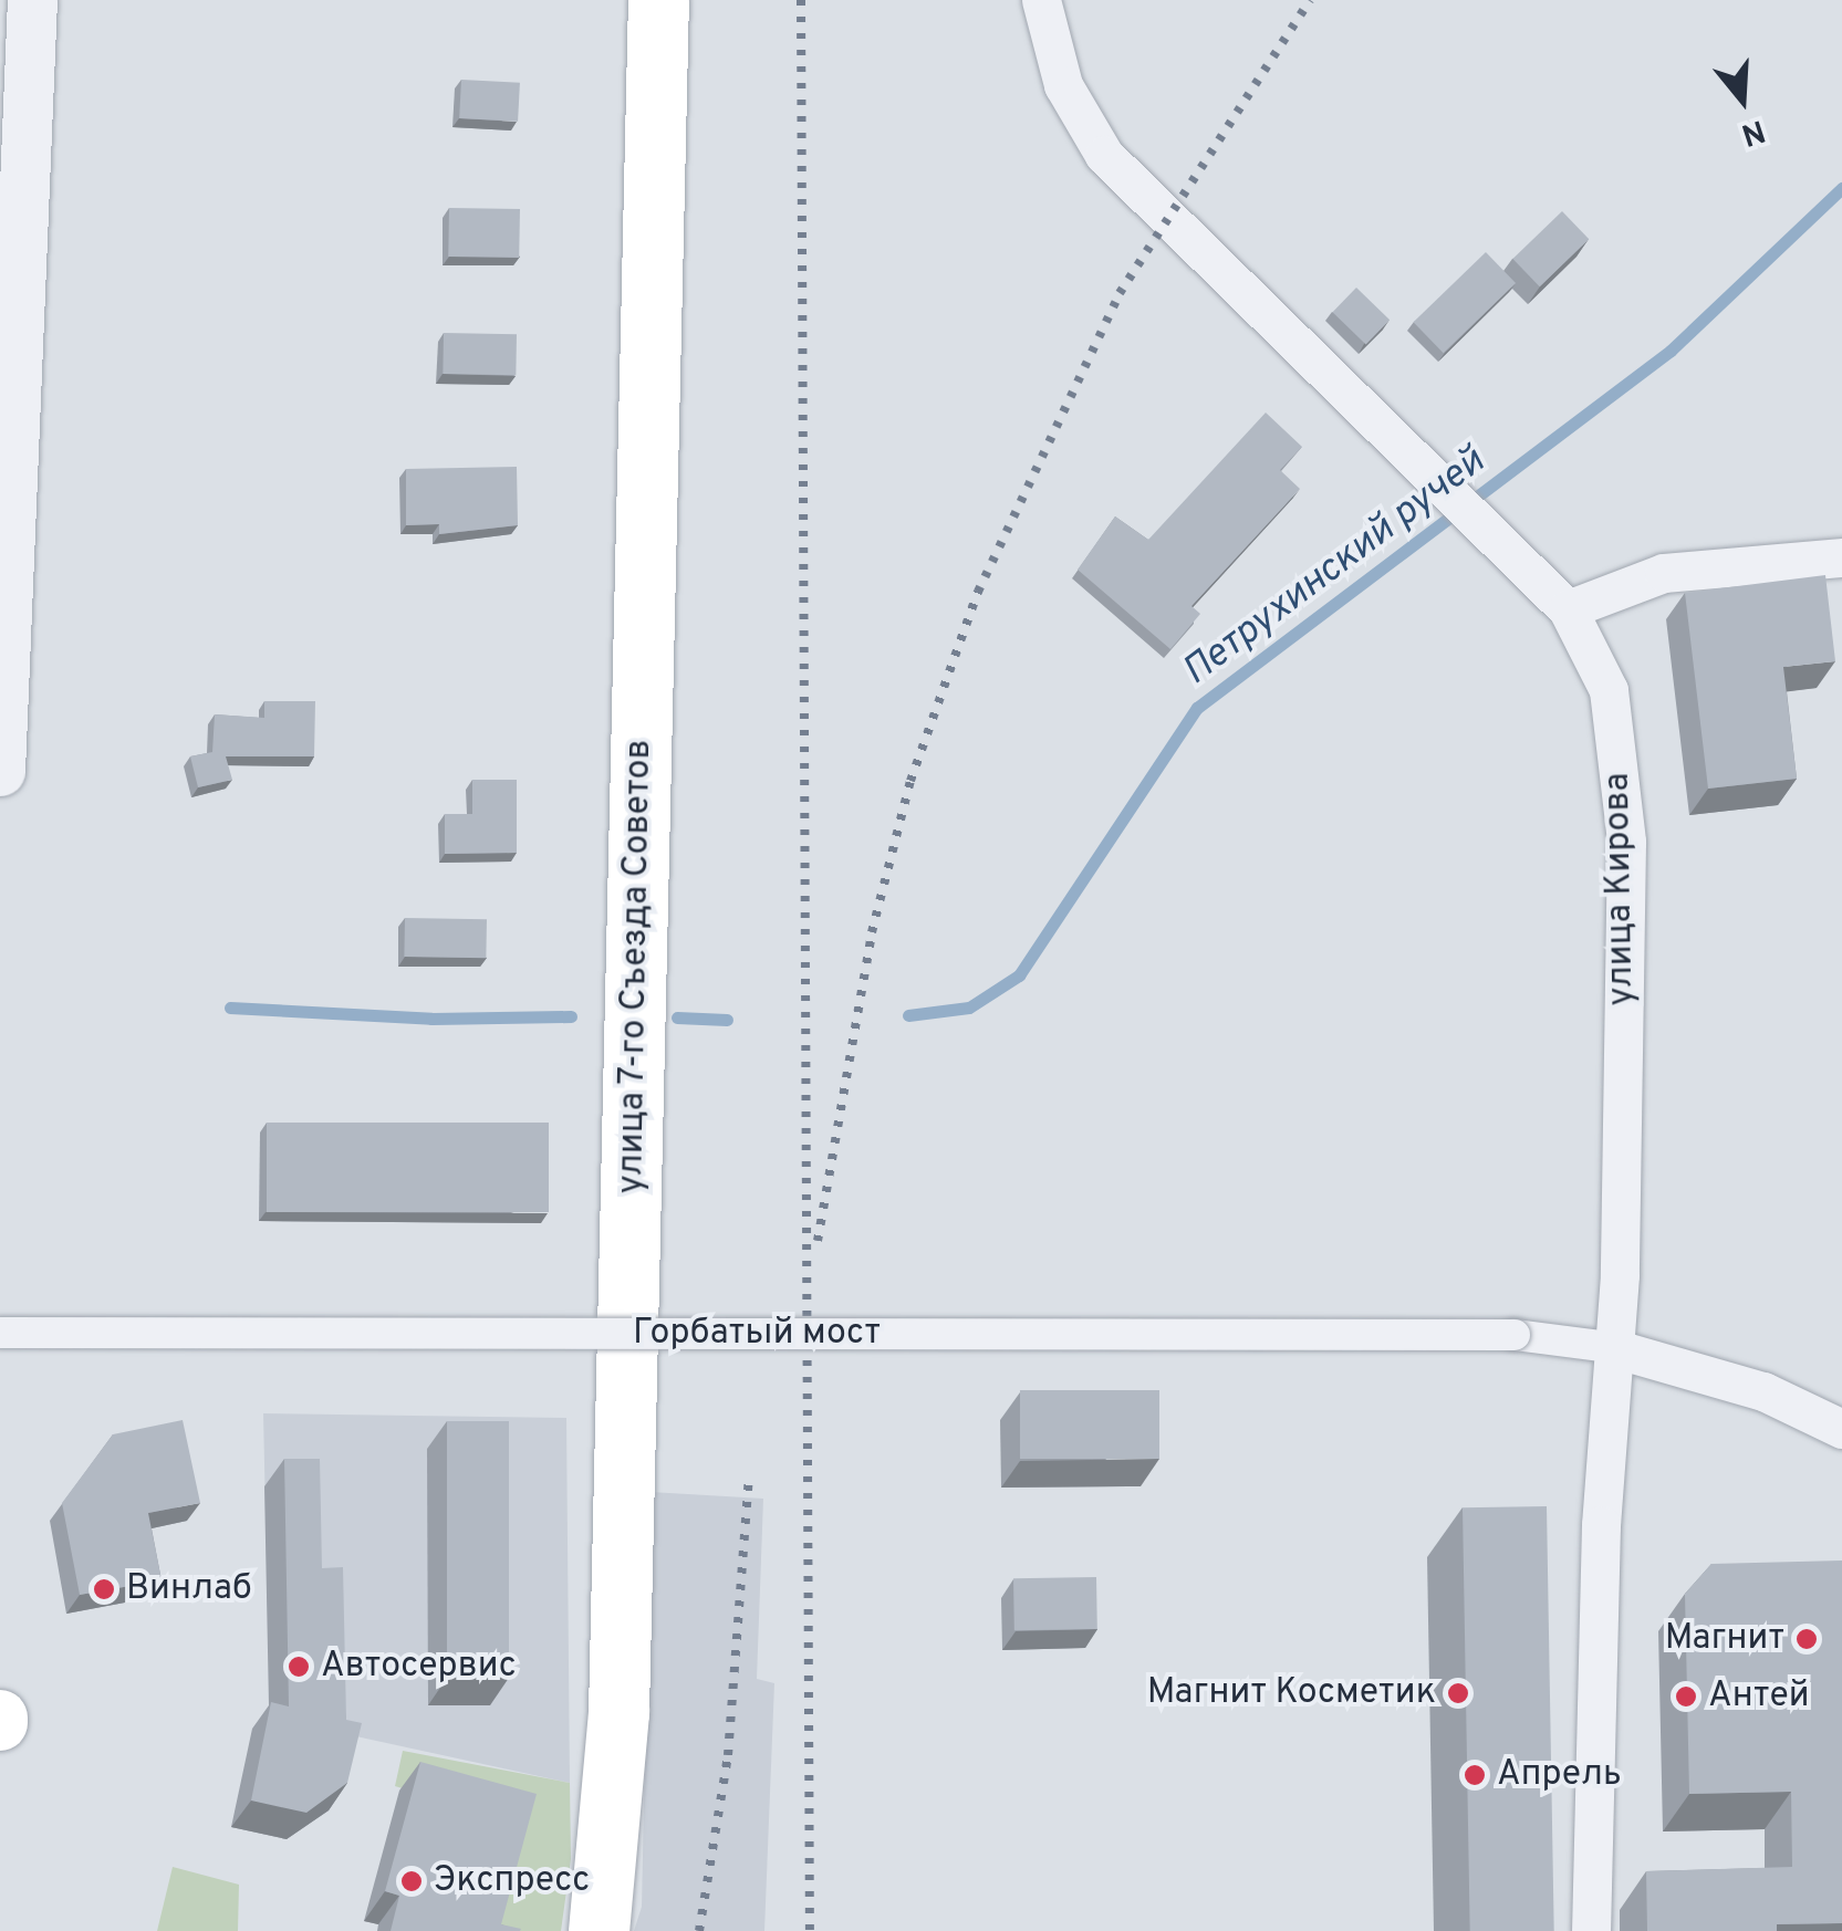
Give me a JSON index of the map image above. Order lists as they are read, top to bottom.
{
  "streets": {
    "main road": ["улица 7-го Съезда Советов"],
    "street": ["улица Кирова", "Горбатый мост"]
  },
  "crossings": [
    ["улица Кирова", "Горбатый мост"]
  ],
  "water": ["Петрухинский ручей"],
  "places": [
    "Винлаб",
    "Магнит",
    "Автоcервис",
    "Магнит Косметик",
    "Антей",
    "Апрель",
    "Экспресс"
  ],
  "north": "bottom"
}
